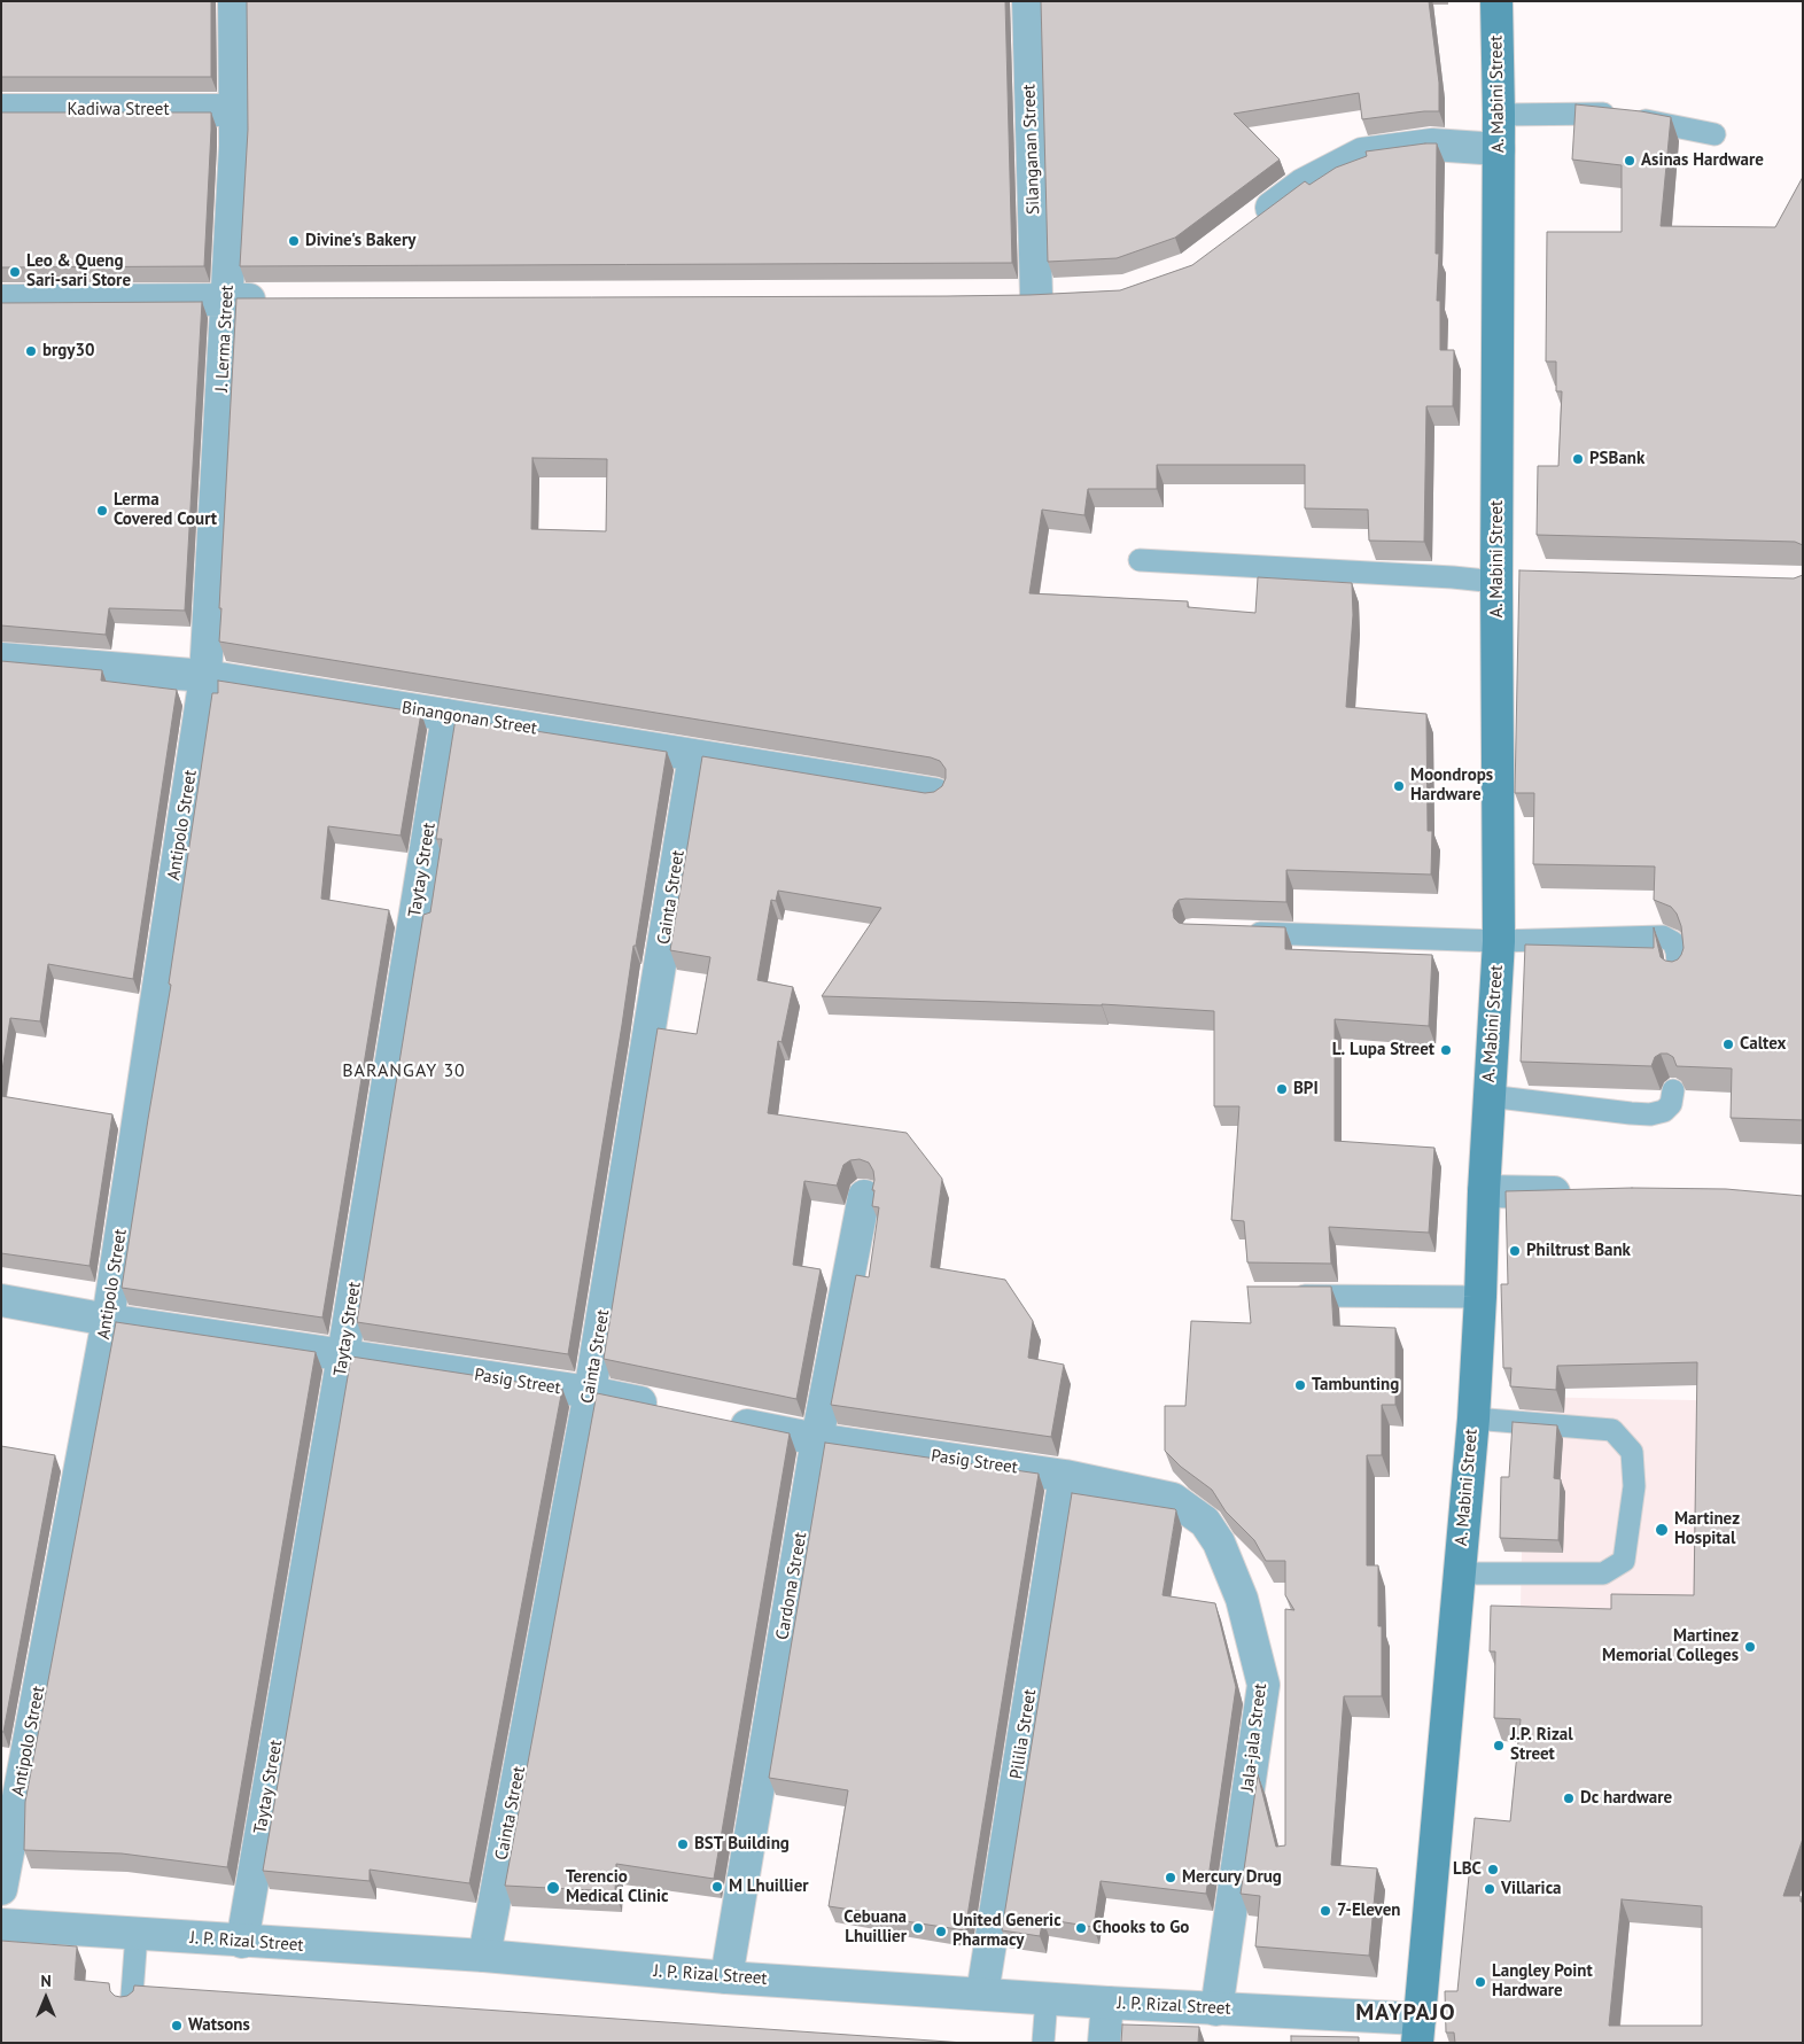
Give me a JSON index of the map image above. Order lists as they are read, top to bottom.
{
  "streets": {
    "main road": ["A. Mabini Street"],
    "street": [
      "Kadiwa Street",
      "Silanganan Street",
      "J. Lerma Street",
      "Binangonan Street",
      "Antipolo Street",
      "Taytay Street",
      "Cainta Street",
      "Pasig Street",
      "Cardona Street",
      "Pililia Street",
      "Jala-jala Street",
      "J. P. Rizal Street"
    ]
  },
  "crossings": [
    ["A. Mabini Street", "J. P. Rizal Street"],
    ["Kadiwa Street", "J. Lerma Street"],
    ["J. Lerma Street", "Binangonan Street"],
    ["J. Lerma Street", "Antipolo Street"],
    ["Binangonan Street", "Antipolo Street"],
    ["Binangonan Street", "Taytay Street"],
    ["Binangonan Street", "Cainta Street"],
    ["Antipolo Street", "Pasig Street"],
    ["Taytay Street", "Pasig Street"],
    ["Taytay Street", "J. P. Rizal Street"],
    ["Cainta Street", "Pasig Street"],
    ["Cainta Street", "J. P. Rizal Street"],
    ["Pasig Street", "Cardona Street"],
    ["Pasig Street", "Pililia Street"],
    ["Pasig Street", "Jala-jala Street"],
    ["Cardona Street", "J. P. Rizal Street"],
    ["Pililia Street", "Jala-jala Street"],
    ["Pililia Street", "J. P. Rizal Street"],
    ["Jala-jala Street", "J. P. Rizal Street"]
  ],
  "districts": ["BARANGAY 30", "MAYPAJO"],
  "places": [
    "Asinas Hardware",
    "Divine's Bakery",
    "Leo & Queng Sari-sari Store",
    "brgy30",
    "PSBank",
    "Lerma Covered Court",
    "Moondrops Hardware",
    "Caltex",
    "L. Lupa Street",
    "BPI",
    "Philtrust Bank",
    "Tambunting",
    "Martinez Hospital",
    "Martinez Memorial Colleges",
    "J.P. Rizal Street",
    "Dc hardware",
    "BST Building",
    "LBC",
    "Mercury Drug",
    "M Lhuillier",
    "Terencio Medical Clinic",
    "Villarica",
    "7-Eleven",
    "Cebuana Lhuillier",
    "Chooks to Go",
    "United Generic Pharmacy",
    "Langley Point Hardware",
    "Watsons"
  ],
  "north": "top"
}
